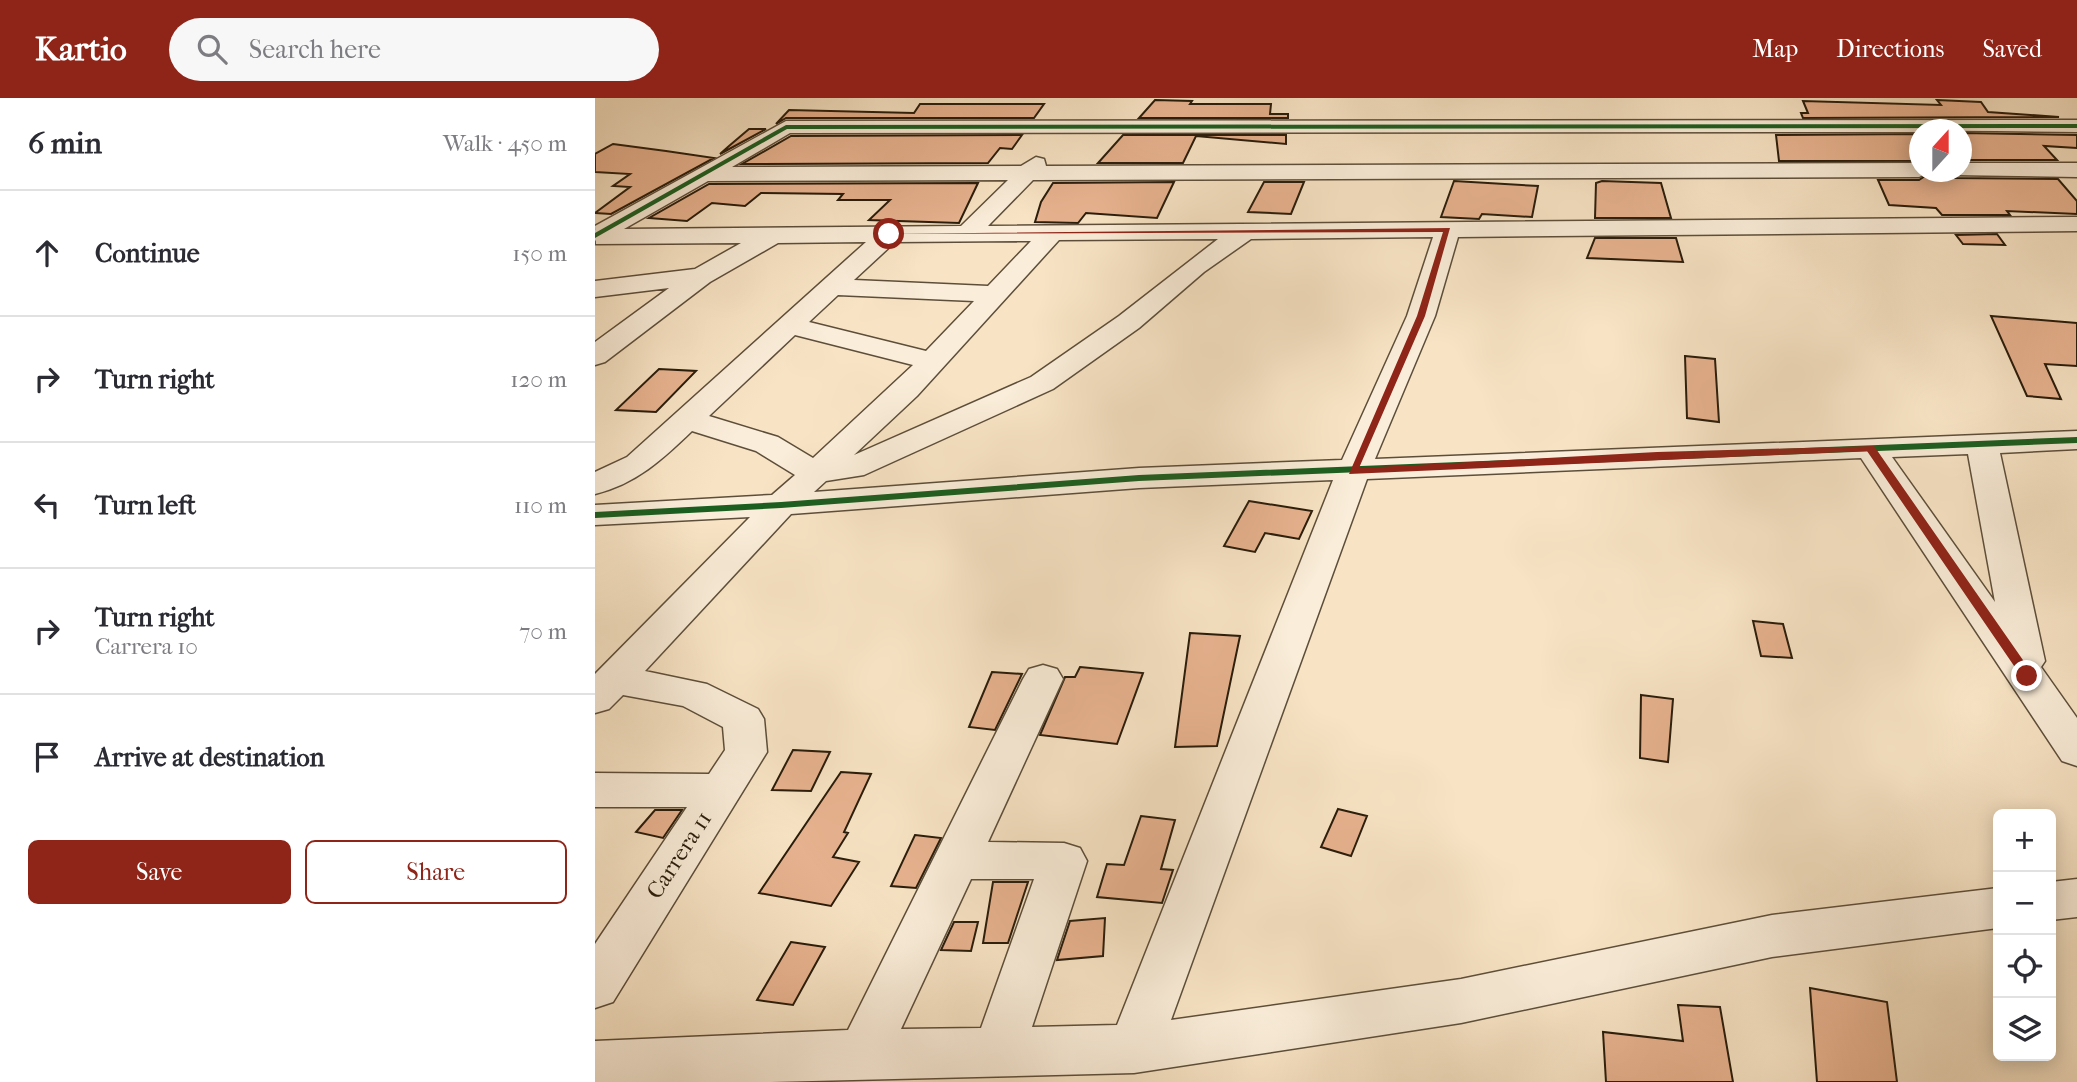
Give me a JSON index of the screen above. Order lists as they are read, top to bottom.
{
  "streets": {
    "street": ["Carrera 11"]
  },
  "north": "top",
  "page": {
    "header": "Kartio",
    "search": "Search here",
    "nav": ["Map", "Directions", "Saved"],
    "heading": ["6 min", "Walk · 450 m"],
    "list": [
      ["Continue", "150 m"],
      ["Turn right", "120 m"],
      ["Turn left", "110 m"],
      ["Turn right", "Carrera 10", "70 m"],
      "Arrive at destination"
    ],
    "map_buttons": ["+", "−"],
    "buttons": ["Save", "Share"]
  }
}
